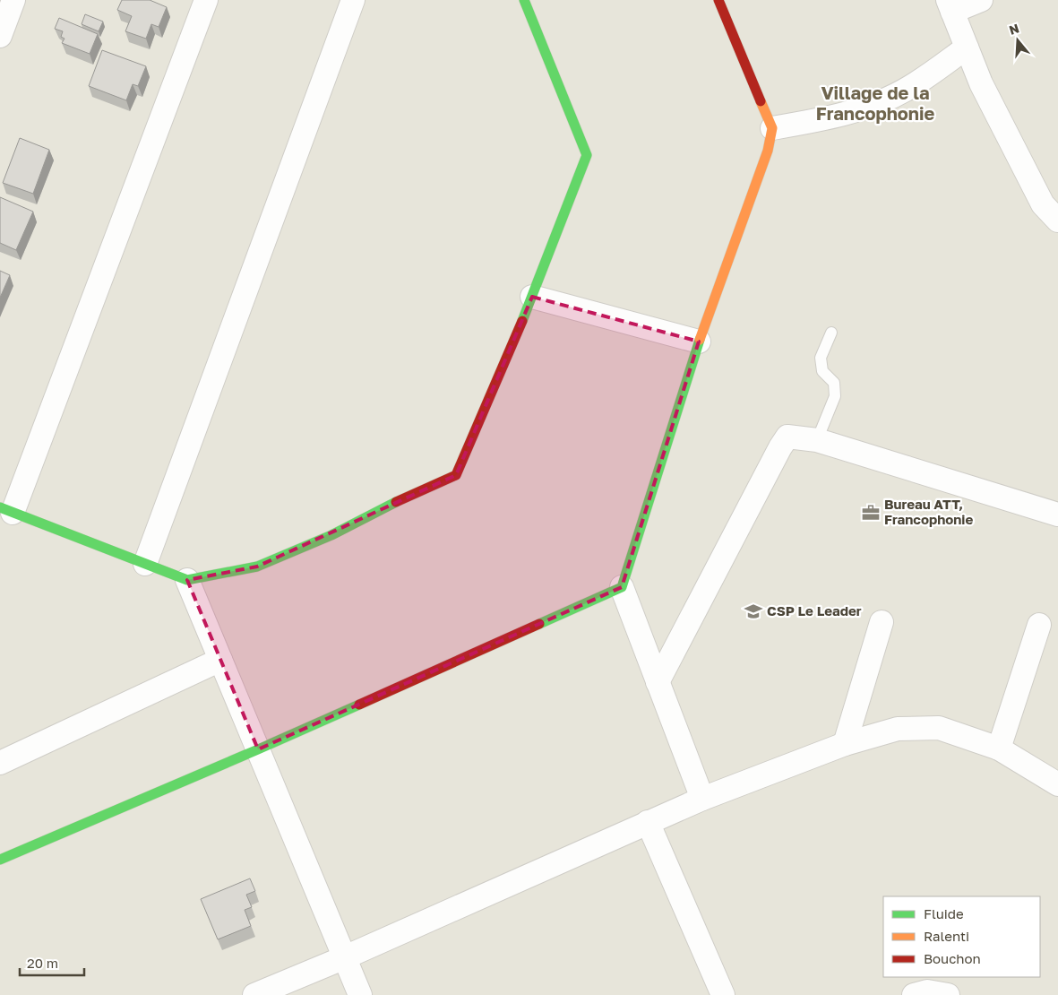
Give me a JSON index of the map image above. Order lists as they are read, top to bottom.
{
  "districts": ["Village de la Francophonie"],
  "places": {
    "office": ["Bureau ATT, Francophonie"],
    "school or university": ["CSP Le Leader"]
  },
  "legend": ["Fluide", "Ralenti", "Bouchon"],
  "scale_bar": "20 m",
  "north": "top"
}
